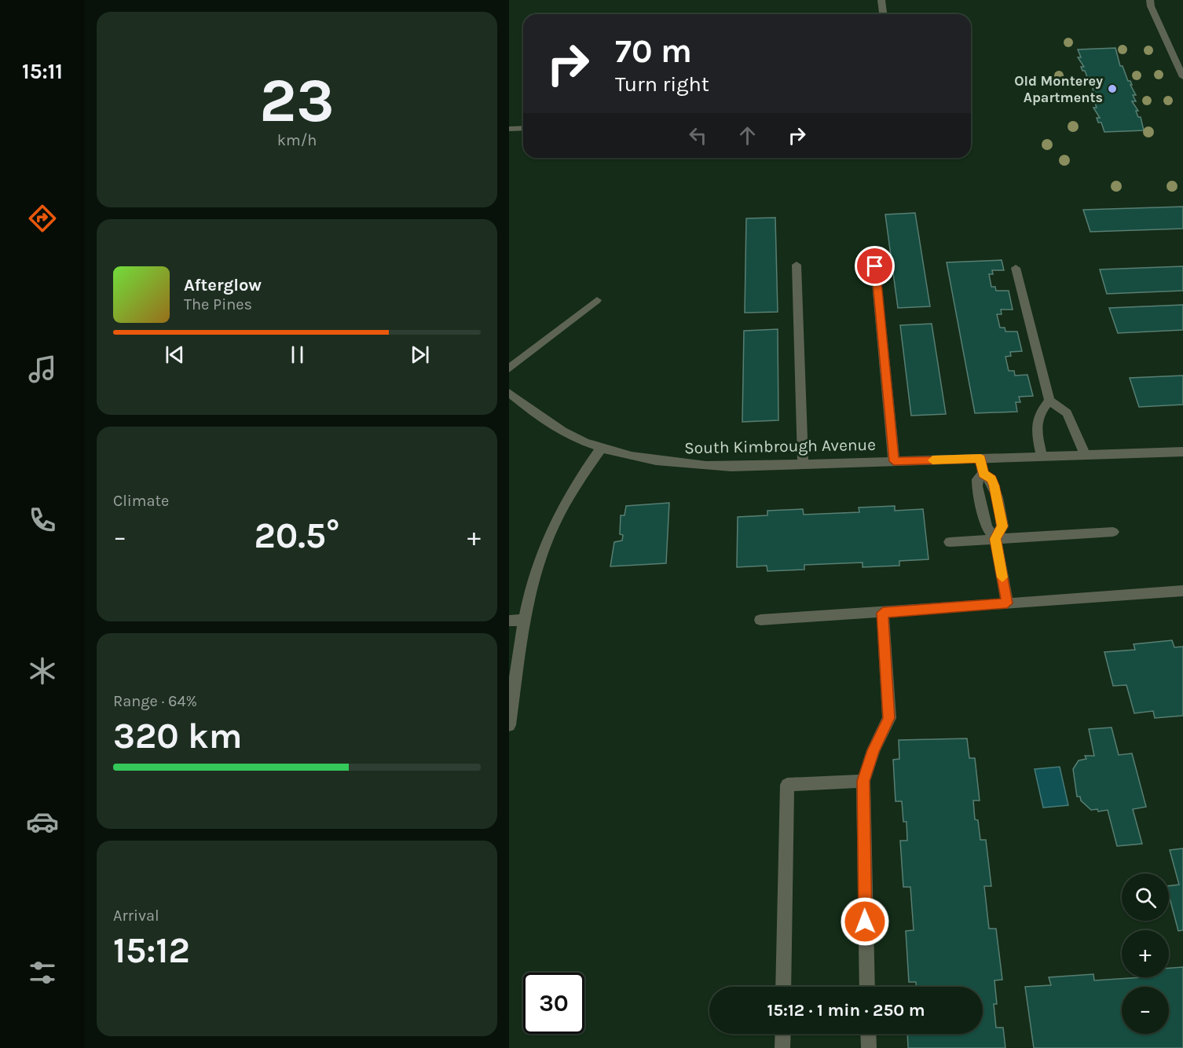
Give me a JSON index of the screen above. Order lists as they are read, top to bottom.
{
  "streets": {
    "street": ["South Kimbrough Avenue"]
  },
  "places": ["Old Monterey Apartments"],
  "page": {
    "tabs": "15:11",
    "tile": [
      ["23", "km/h"],
      "Climate",
      ["Range · 64%", "320 km"],
      ["Arrival", "15:12"]
    ],
    "turn": ["70 m", "Turn right"],
    "song": ["Afterglow", "The Pines"],
    "heat": ["−", "20.5°", "+"],
    "map_buttons": ["+", "−"],
    "limit": "30",
    "trip": "15:12 · 1 min · 250 m"
  }
}
